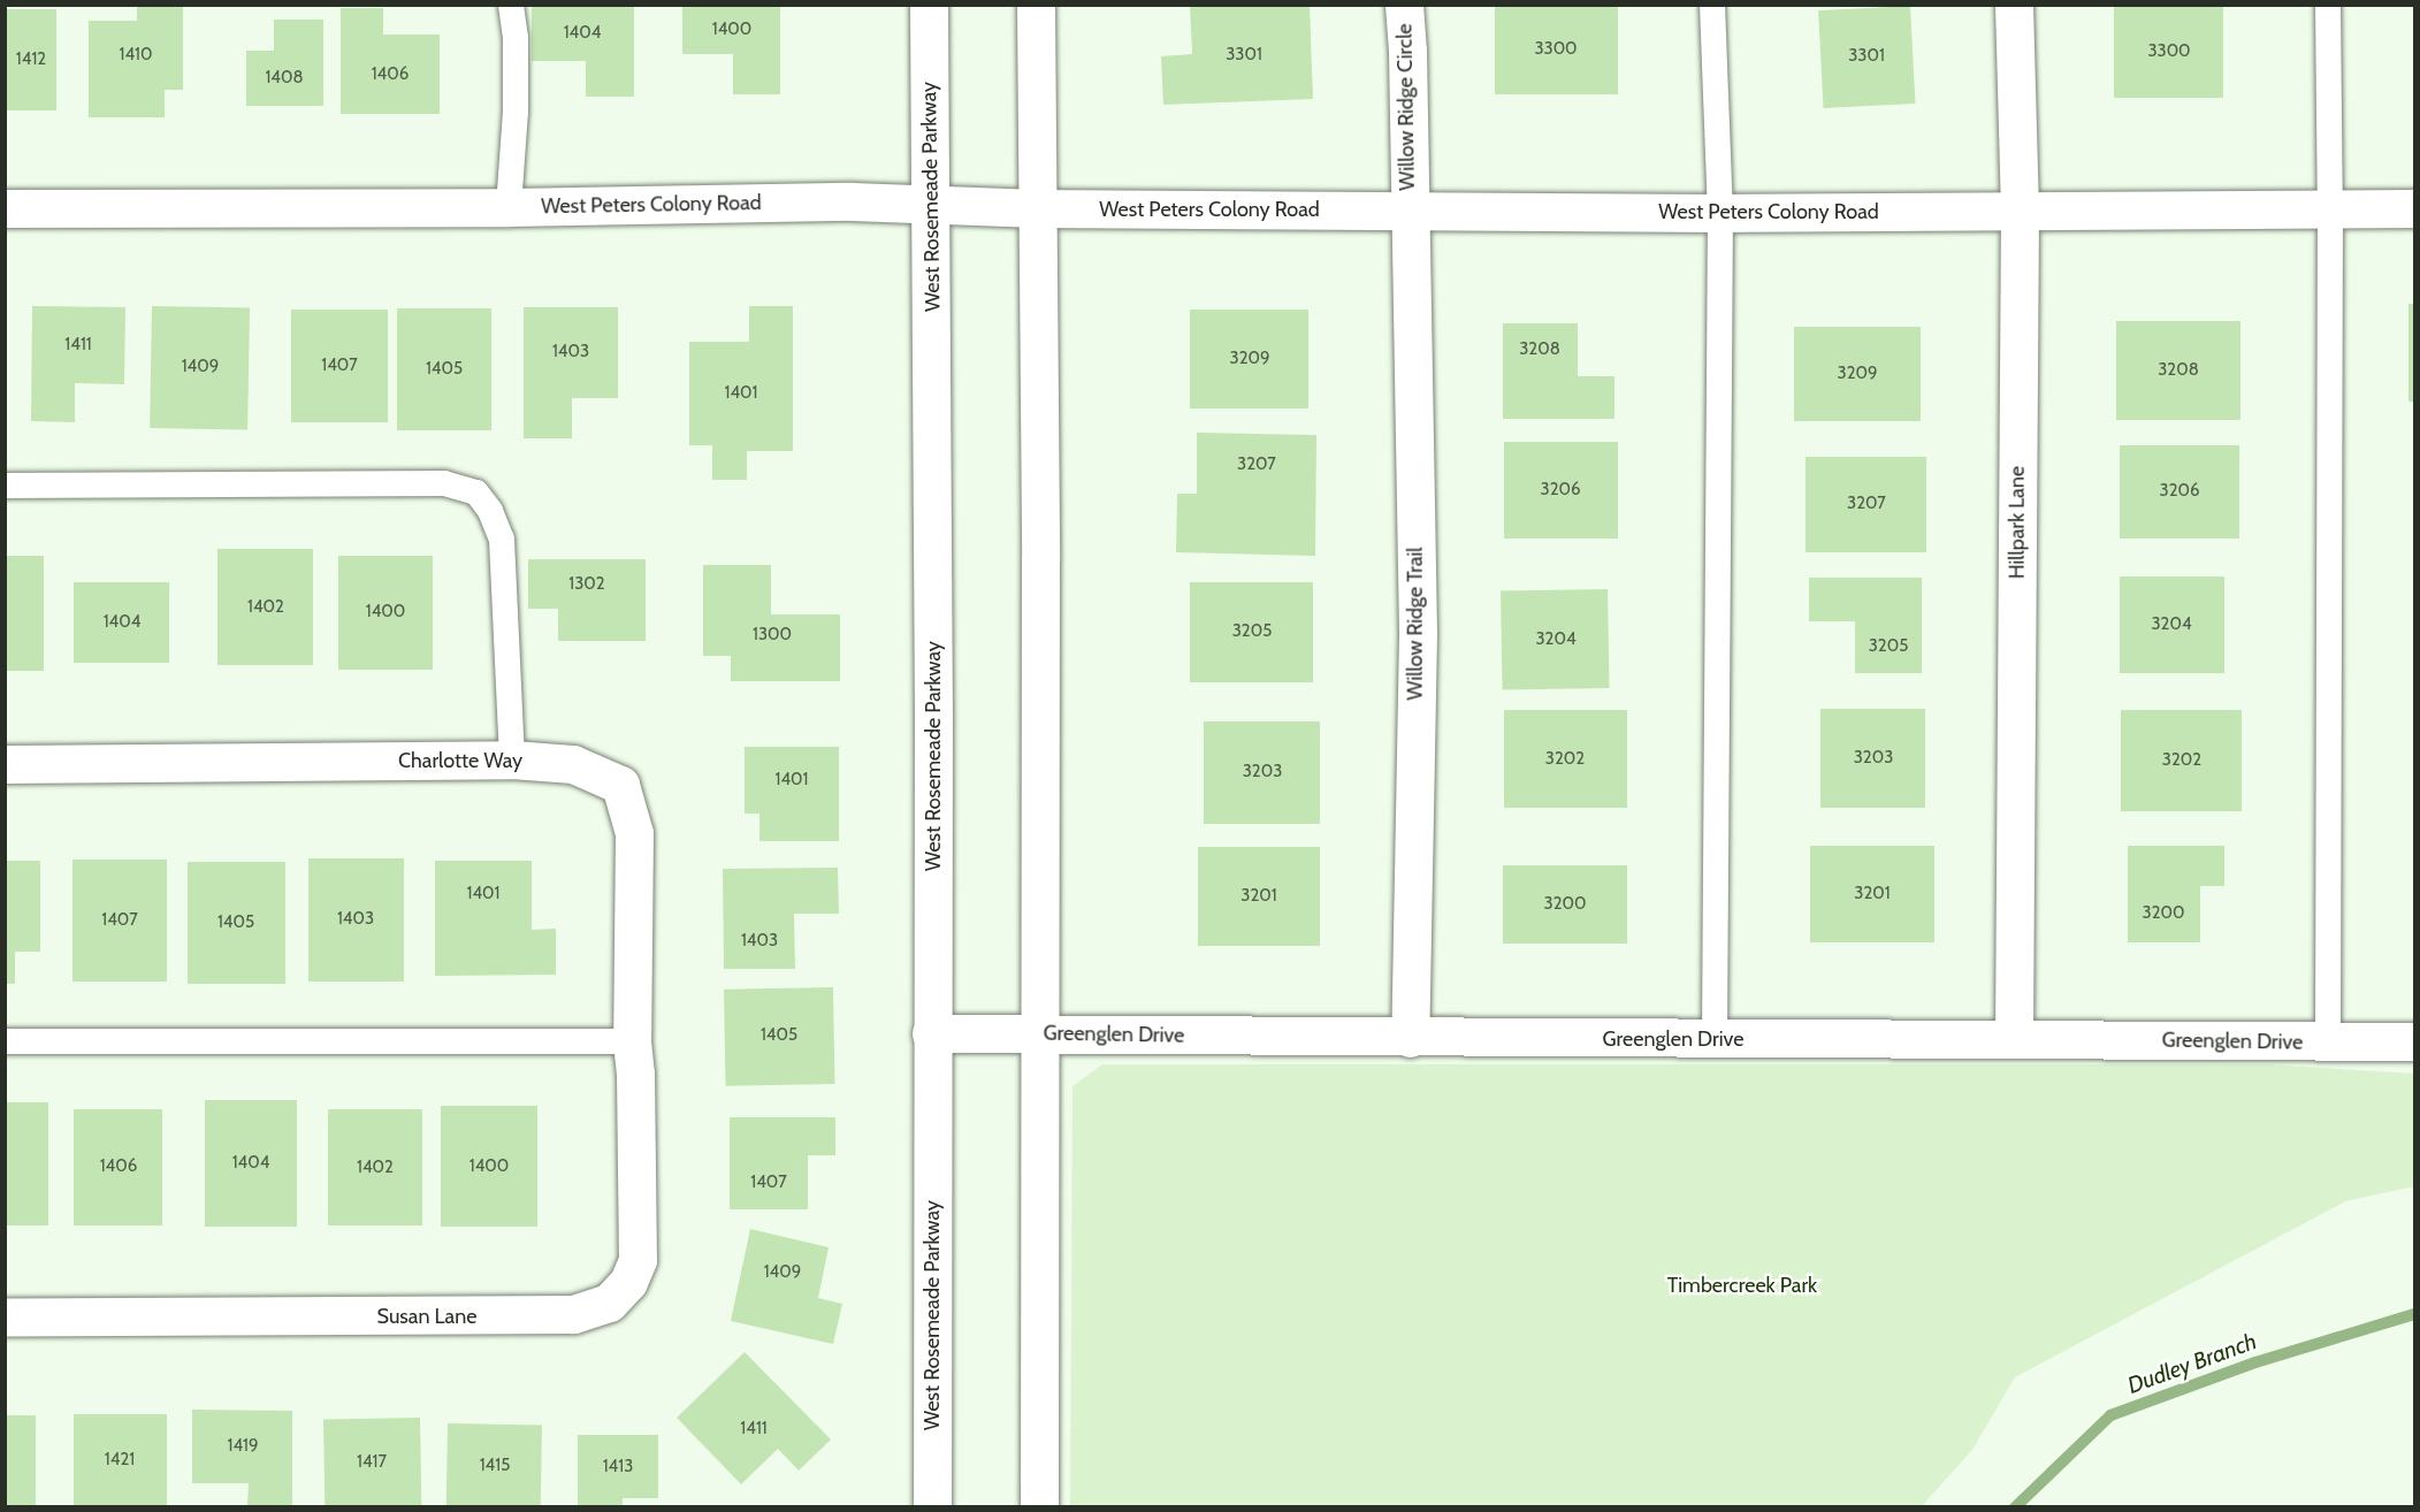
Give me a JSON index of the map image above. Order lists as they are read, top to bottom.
{
  "streets": {
    "street": [
      "Willow Ridge Circle",
      "West Rosemeade Parkway",
      "West Peters Colony Road",
      "Hillpark Lane",
      "Willow Ridge Trail",
      "Charlotte Way",
      "Greenglen Drive",
      "Susan Lane"
    ]
  },
  "crossings": [
    ["Willow Ridge Circle", "West Peters Colony Road"],
    ["Willow Ridge Circle", "Willow Ridge Trail"],
    ["West Rosemeade Parkway", "West Peters Colony Road"],
    ["West Rosemeade Parkway", "Greenglen Drive"],
    ["West Peters Colony Road", "Hillpark Lane"],
    ["West Peters Colony Road", "Willow Ridge Trail"],
    ["Hillpark Lane", "Greenglen Drive"],
    ["Willow Ridge Trail", "Greenglen Drive"],
    ["Charlotte Way", "Susan Lane"]
  ],
  "water": ["Dudley Branch"],
  "parks": ["Timbercreek Park"],
  "house_numbers": [
    "1400",
    "1404",
    "3300",
    "3300",
    "1410",
    "3301",
    "3301",
    "1412",
    "1406",
    "1408",
    "1411",
    "3208",
    "1403",
    "3209",
    "1407",
    "1409",
    "1405",
    "3208",
    "3209",
    "1401",
    "3207",
    "3206",
    "3206",
    "3207",
    "1302",
    "1402",
    "1400",
    "1404",
    "3204",
    "3205",
    "1300",
    "3204",
    "3205",
    "3203",
    "3202",
    "3202",
    "3203",
    "1401",
    "1401",
    "3201",
    "3201",
    "3200",
    "3200",
    "1403",
    "1407",
    "1405",
    "1403",
    "1405",
    "1404",
    "1406",
    "1400",
    "1402",
    "1407",
    "1409",
    "1411",
    "1419",
    "1421",
    "1417",
    "1415",
    "1413"
  ]
}
